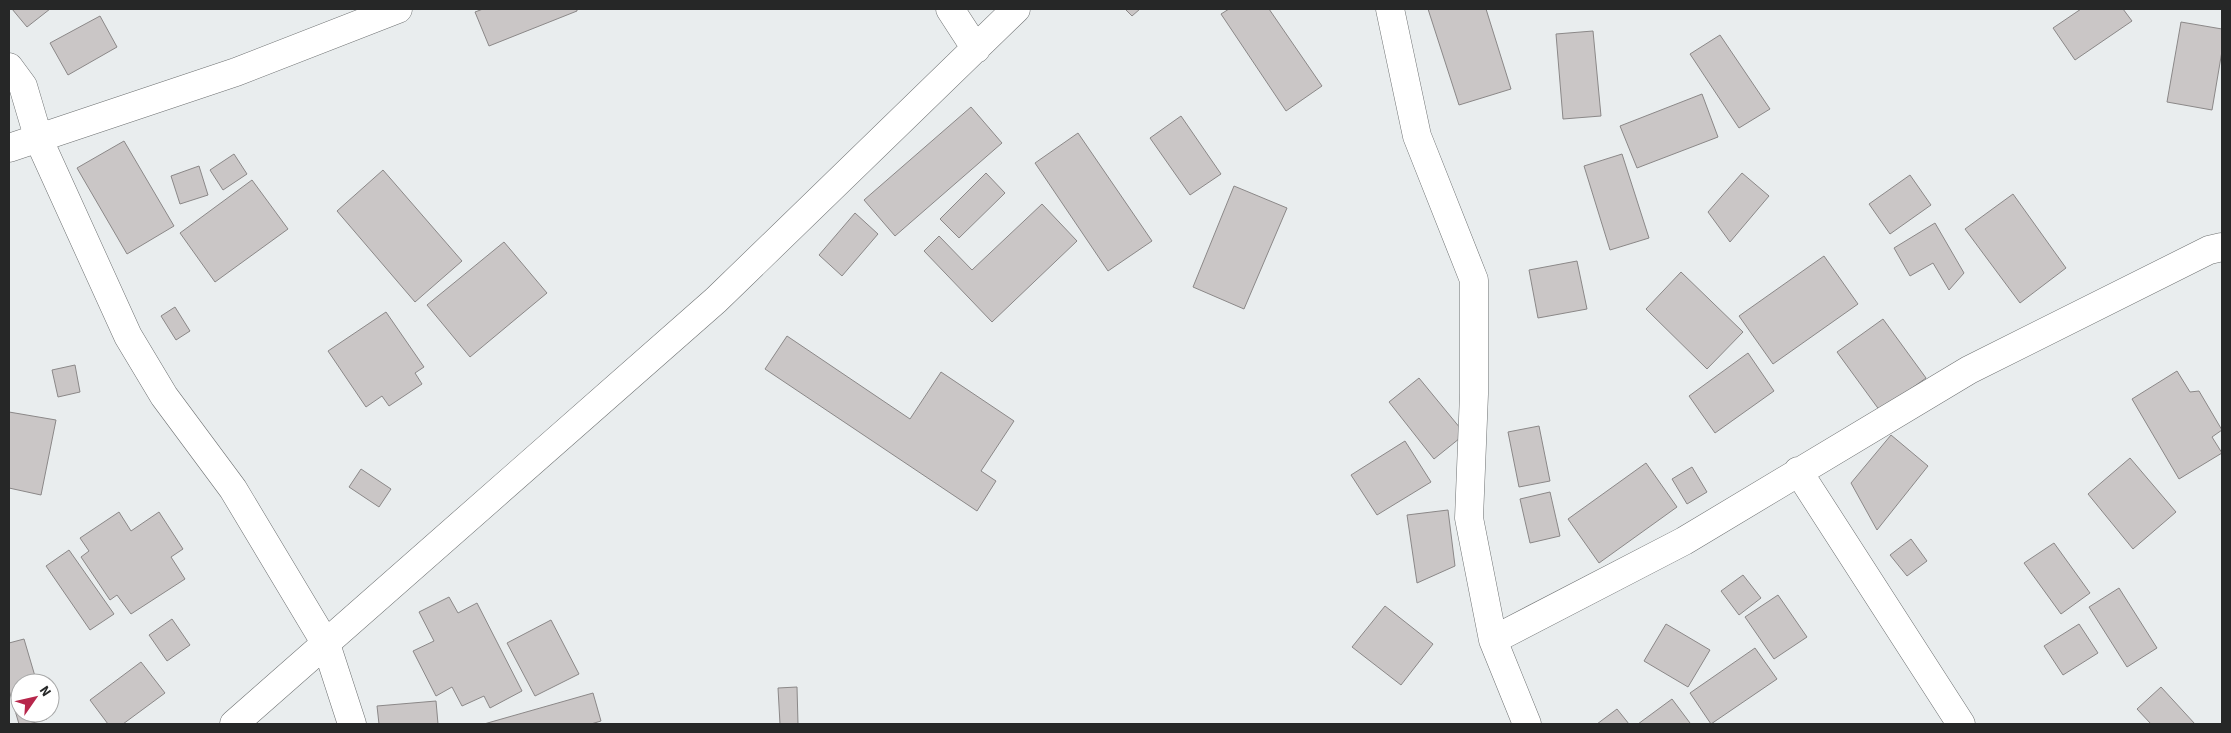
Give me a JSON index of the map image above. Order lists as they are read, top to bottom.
{
  "north": "top right"
}
